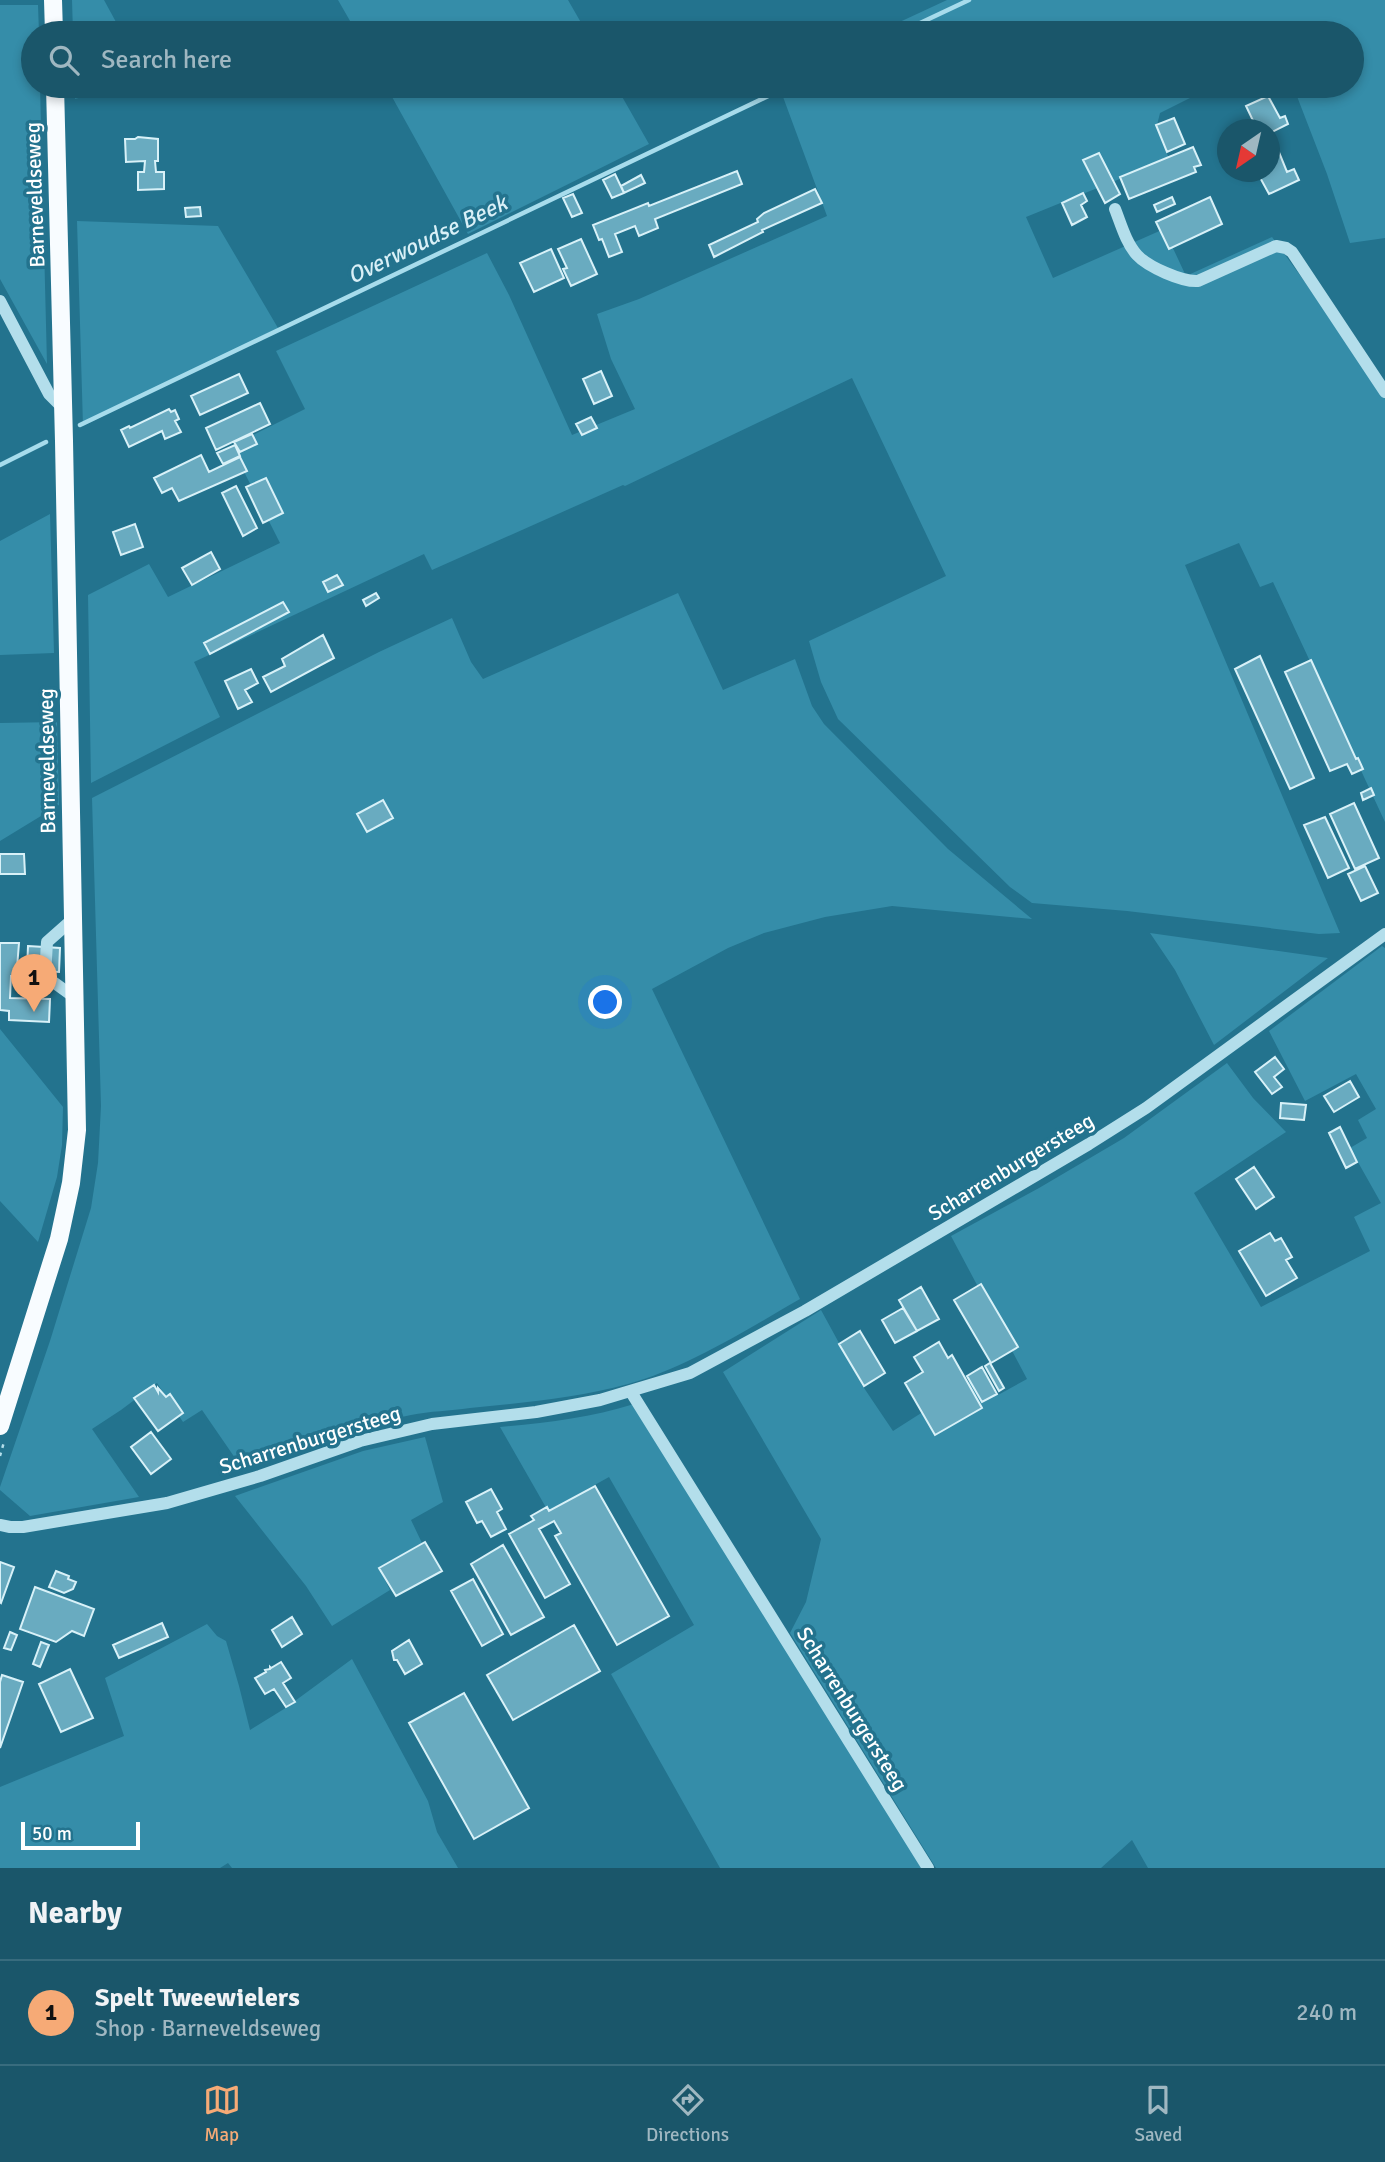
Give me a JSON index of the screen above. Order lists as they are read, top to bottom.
{
  "streets": {
    "main road": ["Barneveldseweg"],
    "street": ["Scharrenburgersteeg"]
  },
  "water": ["Overwoudse Beek"],
  "scale_bar": "50 m",
  "north": "bottom left",
  "page": {
    "search": "Search here",
    "pins": "1",
    "scale": "50 m",
    "heading": "Nearby",
    "list": [
      {
        "mark": "1",
        "name": "Spelt Tweewielers",
        "note": "Shop · Barneveldseweg",
        "value": "240 m"
      }
    ],
    "nav": ["Map", "Directions", "Saved"]
  }
}
